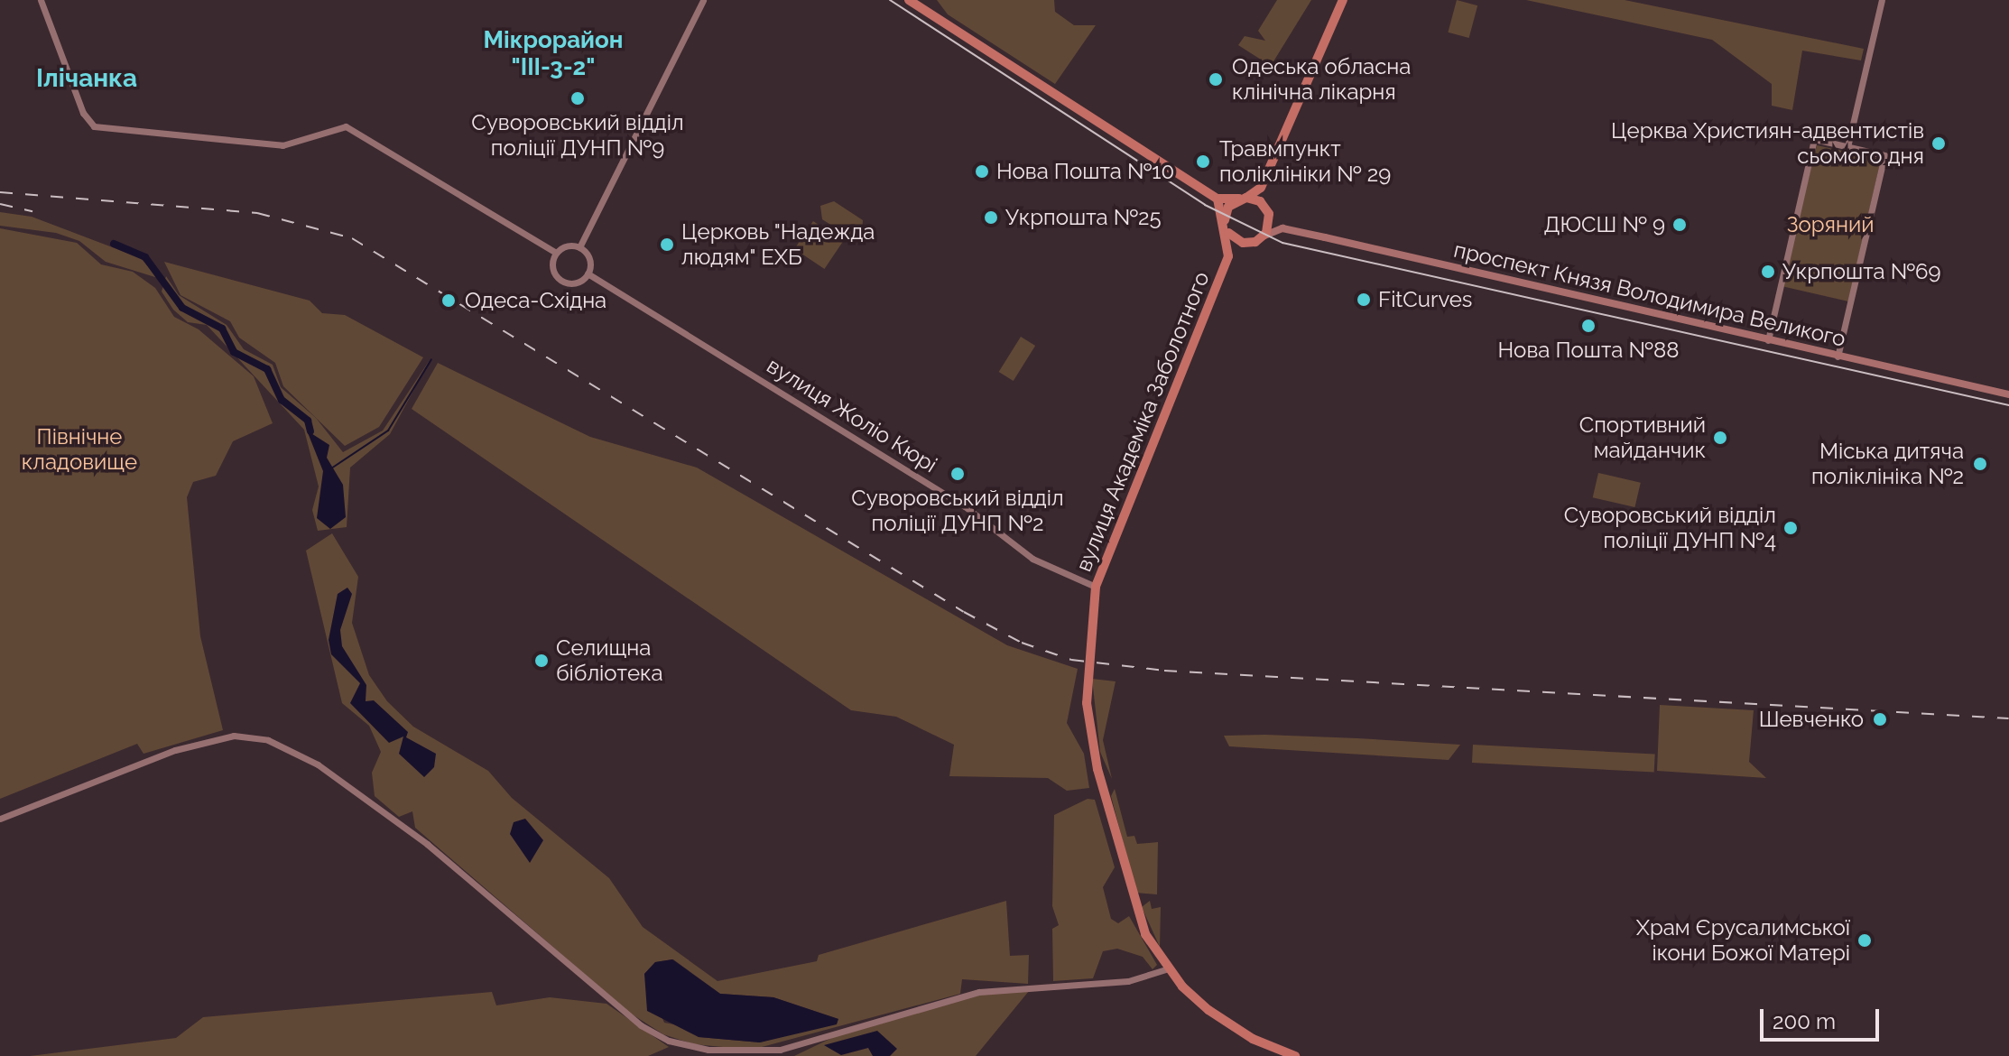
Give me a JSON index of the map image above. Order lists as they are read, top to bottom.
{
  "streets": {
    "highway": ["вулиця Академіка Заболотного"],
    "main road": ["проспект Князя Володимира Великого"],
    "street": ["вулиця Жоліо Кюрі"]
  },
  "crossings": [
    ["вулиця Жоліо Кюрі", "вулиця Академіка Заболотного"]
  ],
  "districts": ["Мікрорайон \"ІІІ-3-2\"", "Ілічанка"],
  "parks": ["Зоряний", "Північне кладовище"],
  "places": [
    "Одеська обласна клінічна лікарня",
    "Суворовський відділ поліції ДУНП №9",
    "Церква Християн-адвентистів сьомого дня",
    "Травмпункт поліклініки № 29",
    "Нова Пошта №10",
    "Укрпошта №25",
    "ДЮСШ № 9",
    "Церковь \"Надежда людям\" ЕХБ",
    "Укрпошта №69",
    "FitCurves",
    "Одеса-Східна",
    "Нова Пошта №88",
    "Спортивний майданчик",
    "Міська дитяча поліклініка №2",
    "Суворовський відділ поліції ДУНП №2",
    "Суворовський відділ поліції ДУНП №4",
    "Селищна бібліотека",
    "Шевченко",
    "Храм Єрусалимської ікони Божої Матері"
  ],
  "scale_bar": "200 m"
}
